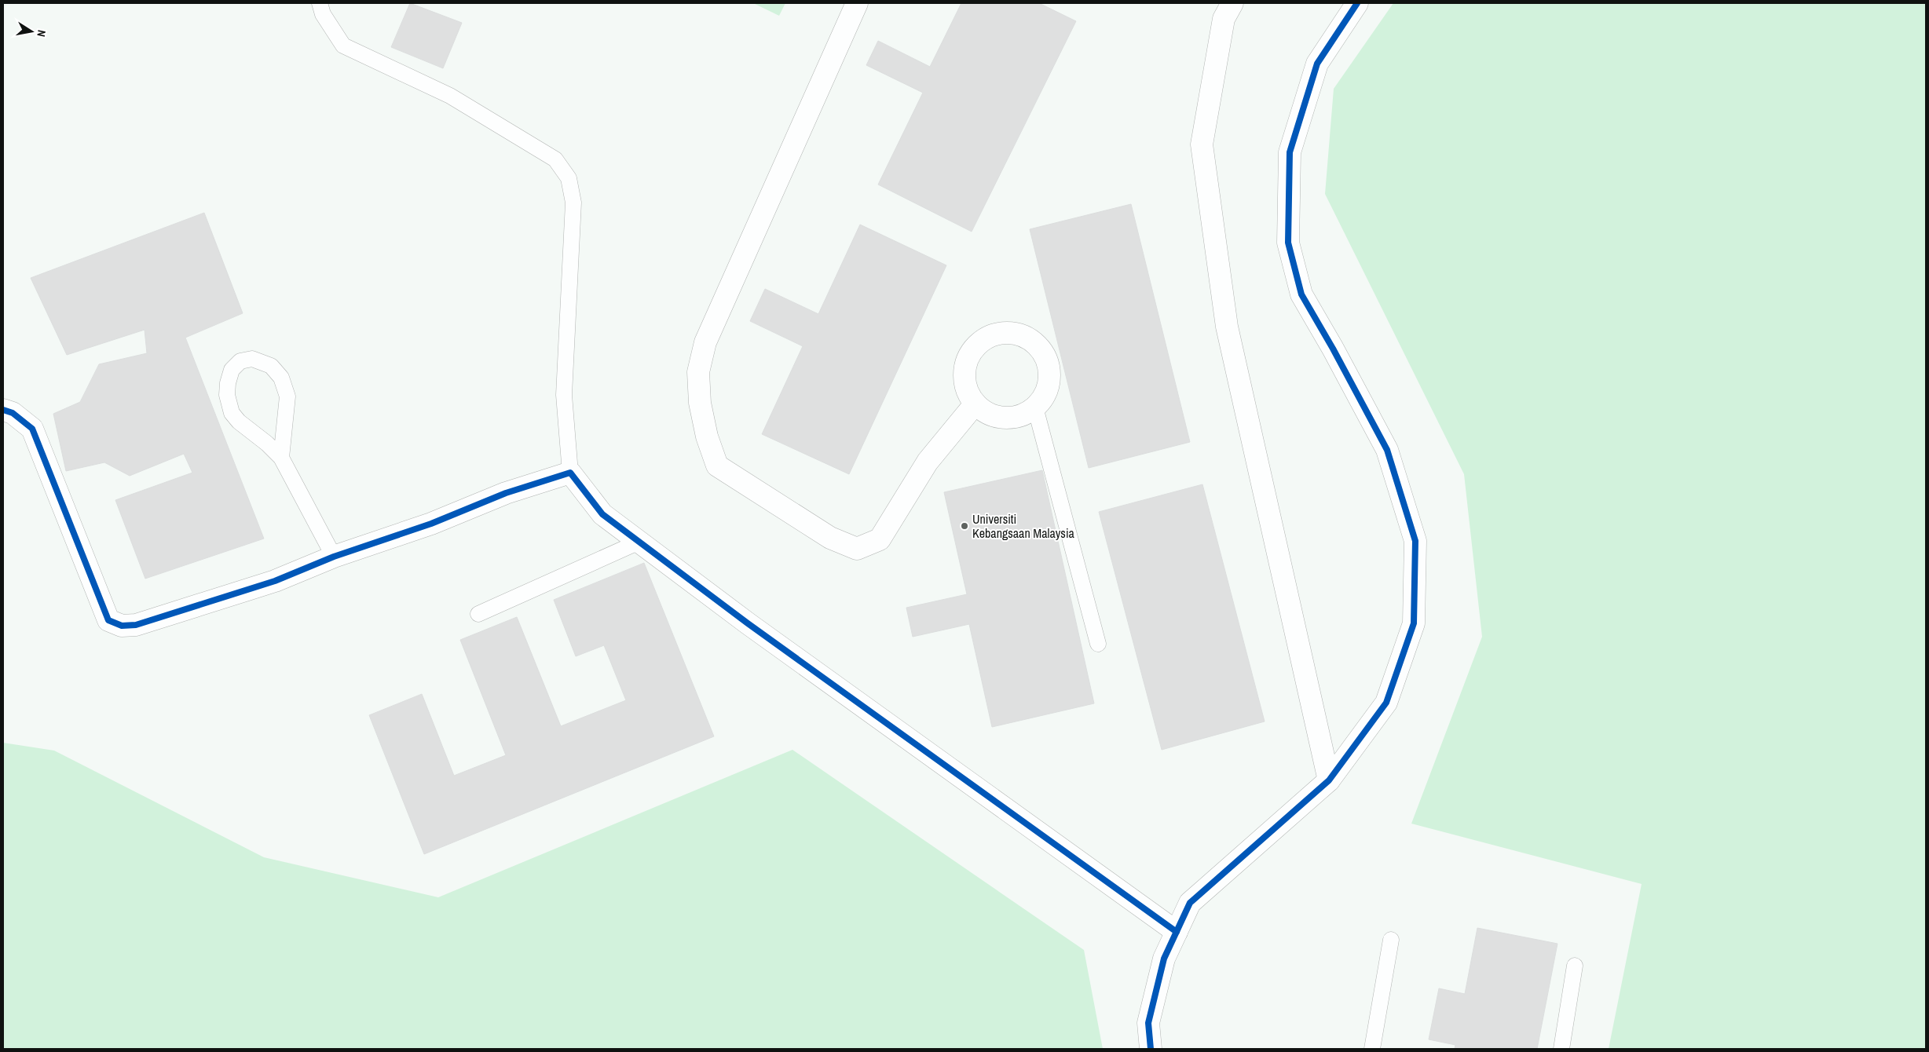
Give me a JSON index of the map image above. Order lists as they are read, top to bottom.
{
  "places": ["Universiti Kebangsaan Malaysia"],
  "north": "right"
}
